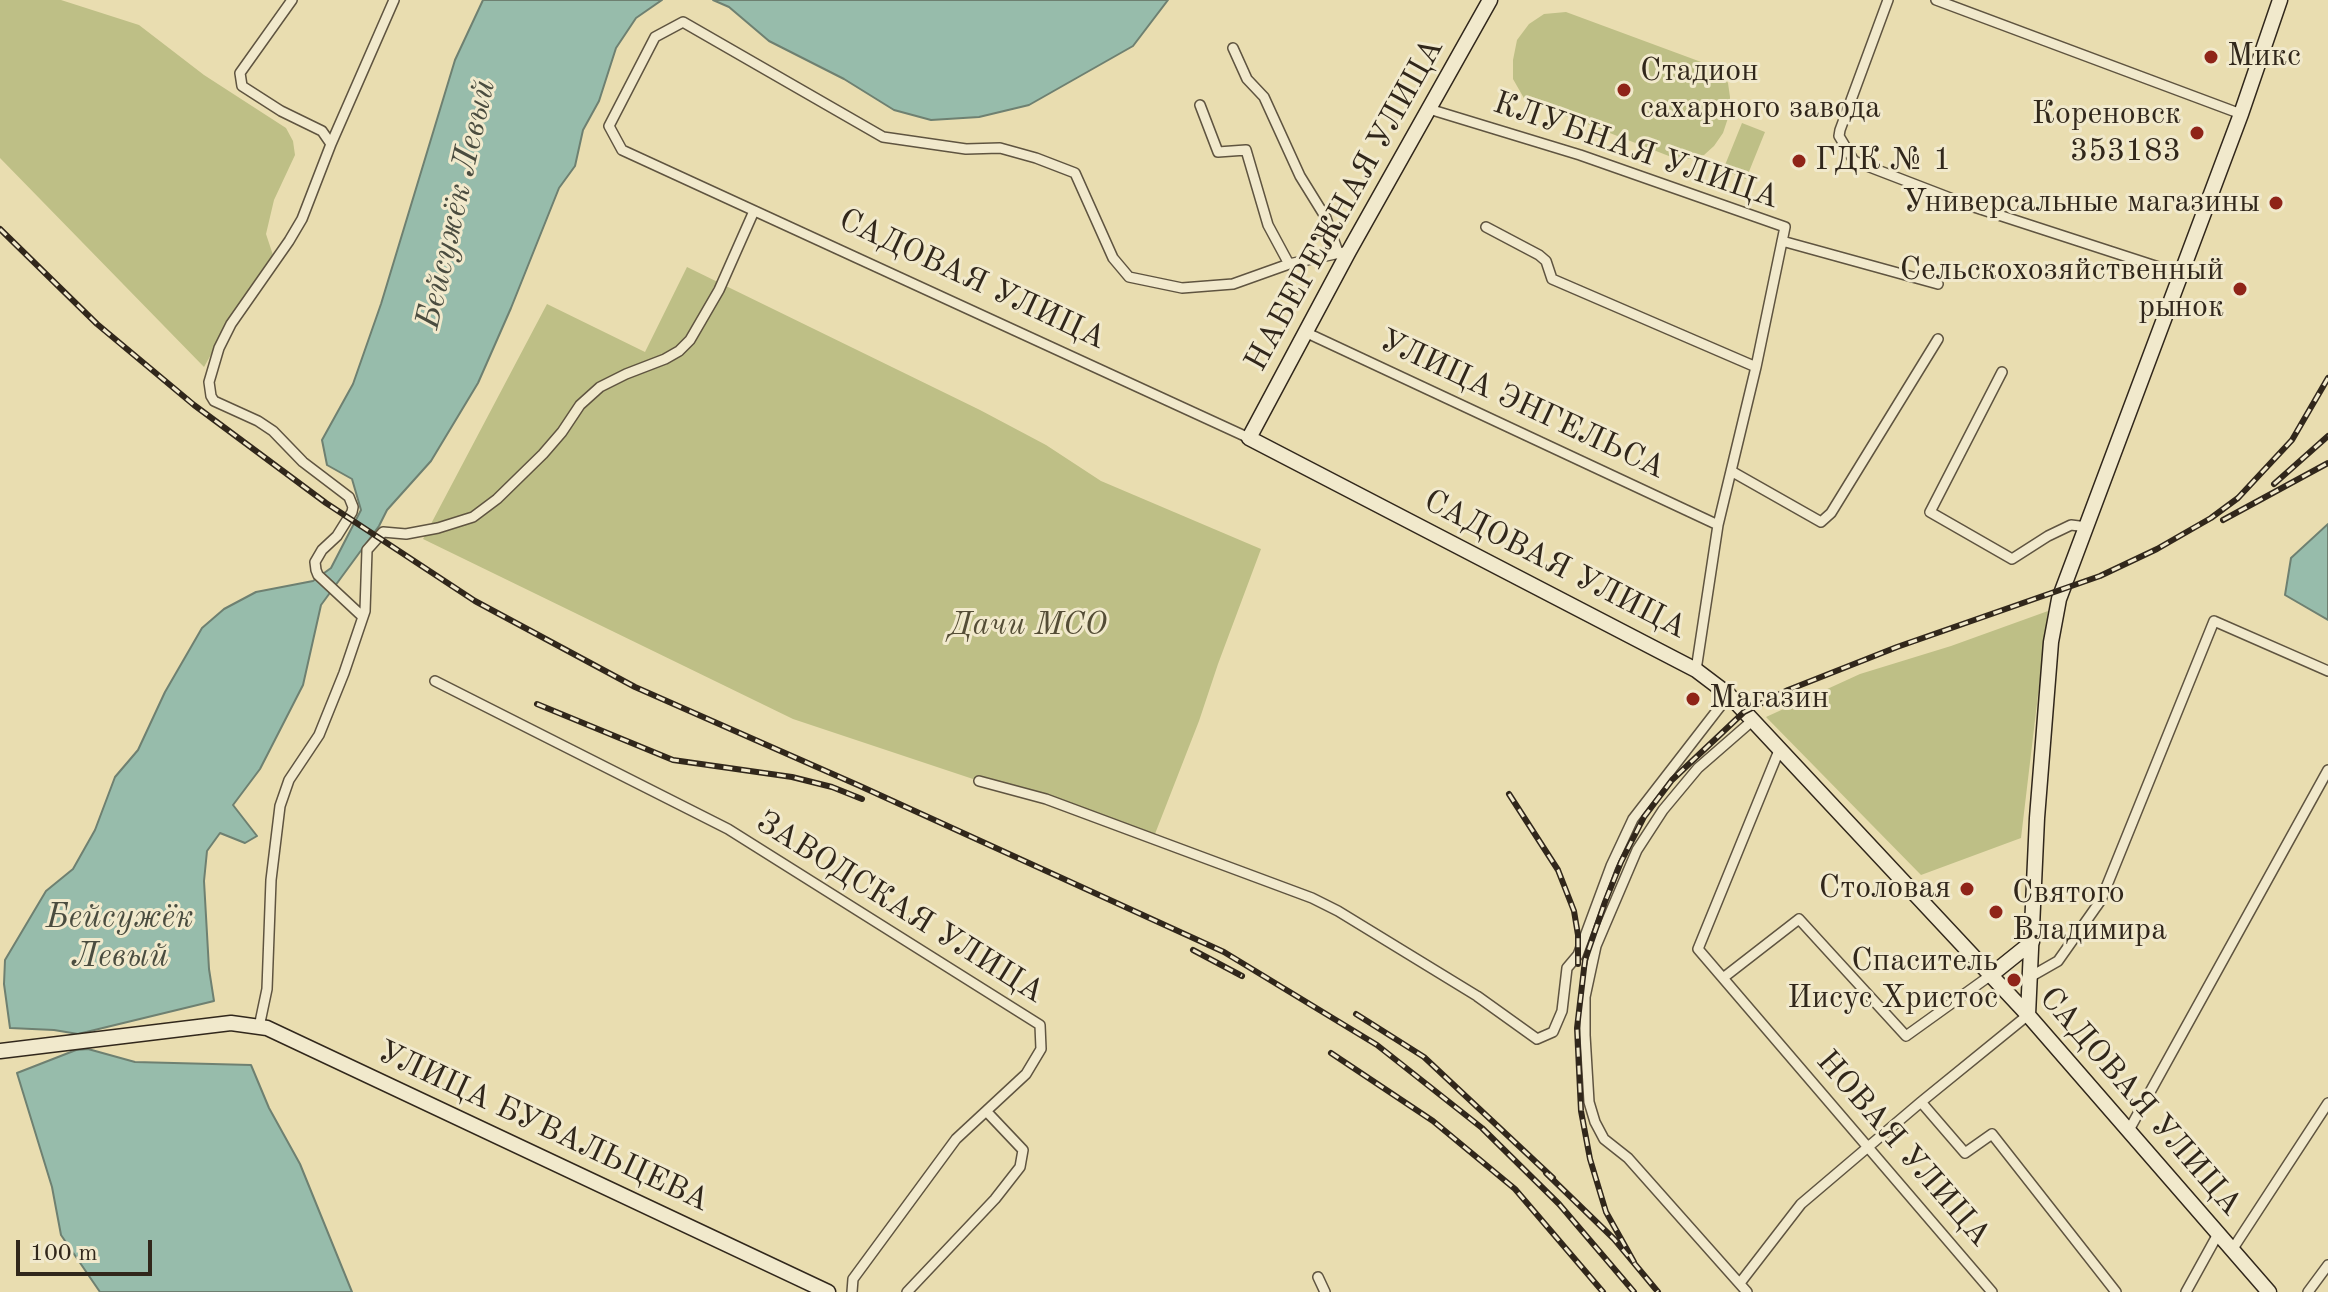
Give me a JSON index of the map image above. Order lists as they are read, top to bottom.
{
  "streets": {
    "street": [
      "КЛУБНАЯ УЛИЦА",
      "НАБЕРЕЖНАЯ УЛИЦА",
      "САДОВАЯ УЛИЦА",
      "УЛИЦА ЭНГЕЛЬСА",
      "ЗАВОДСКАЯ УЛИЦА",
      "УЛИЦА БУВАЛЬЦЕВА",
      "НОВАЯ УЛИЦА"
    ]
  },
  "crossings": [
    ["КЛУБНАЯ УЛИЦА", "НАБЕРЕЖНАЯ УЛИЦА"],
    ["КЛУБНАЯ УЛИЦА", "САДОВАЯ УЛИЦА"],
    ["КЛУБНАЯ УЛИЦА", "УЛИЦА ЭНГЕЛЬСА"],
    ["НАБЕРЕЖНАЯ УЛИЦА", "САДОВАЯ УЛИЦА"],
    ["НАБЕРЕЖНАЯ УЛИЦА", "УЛИЦА ЭНГЕЛЬСА"],
    ["САДОВАЯ УЛИЦА", "НОВАЯ УЛИЦА"]
  ],
  "water": ["Бейсужёк Левый"],
  "parks": ["Дачи МСО"],
  "places": [
    "Микс",
    "Стадион сахарного завода",
    "Кореновск 353183",
    "ГДК № 1",
    "Универсальные магазины",
    "Сельскохозяйственный рынок",
    "Магазин",
    "Столовая",
    "Святого Владимира",
    "Спаситель Иисус Христос"
  ],
  "scale_bar": "100 m"
}
